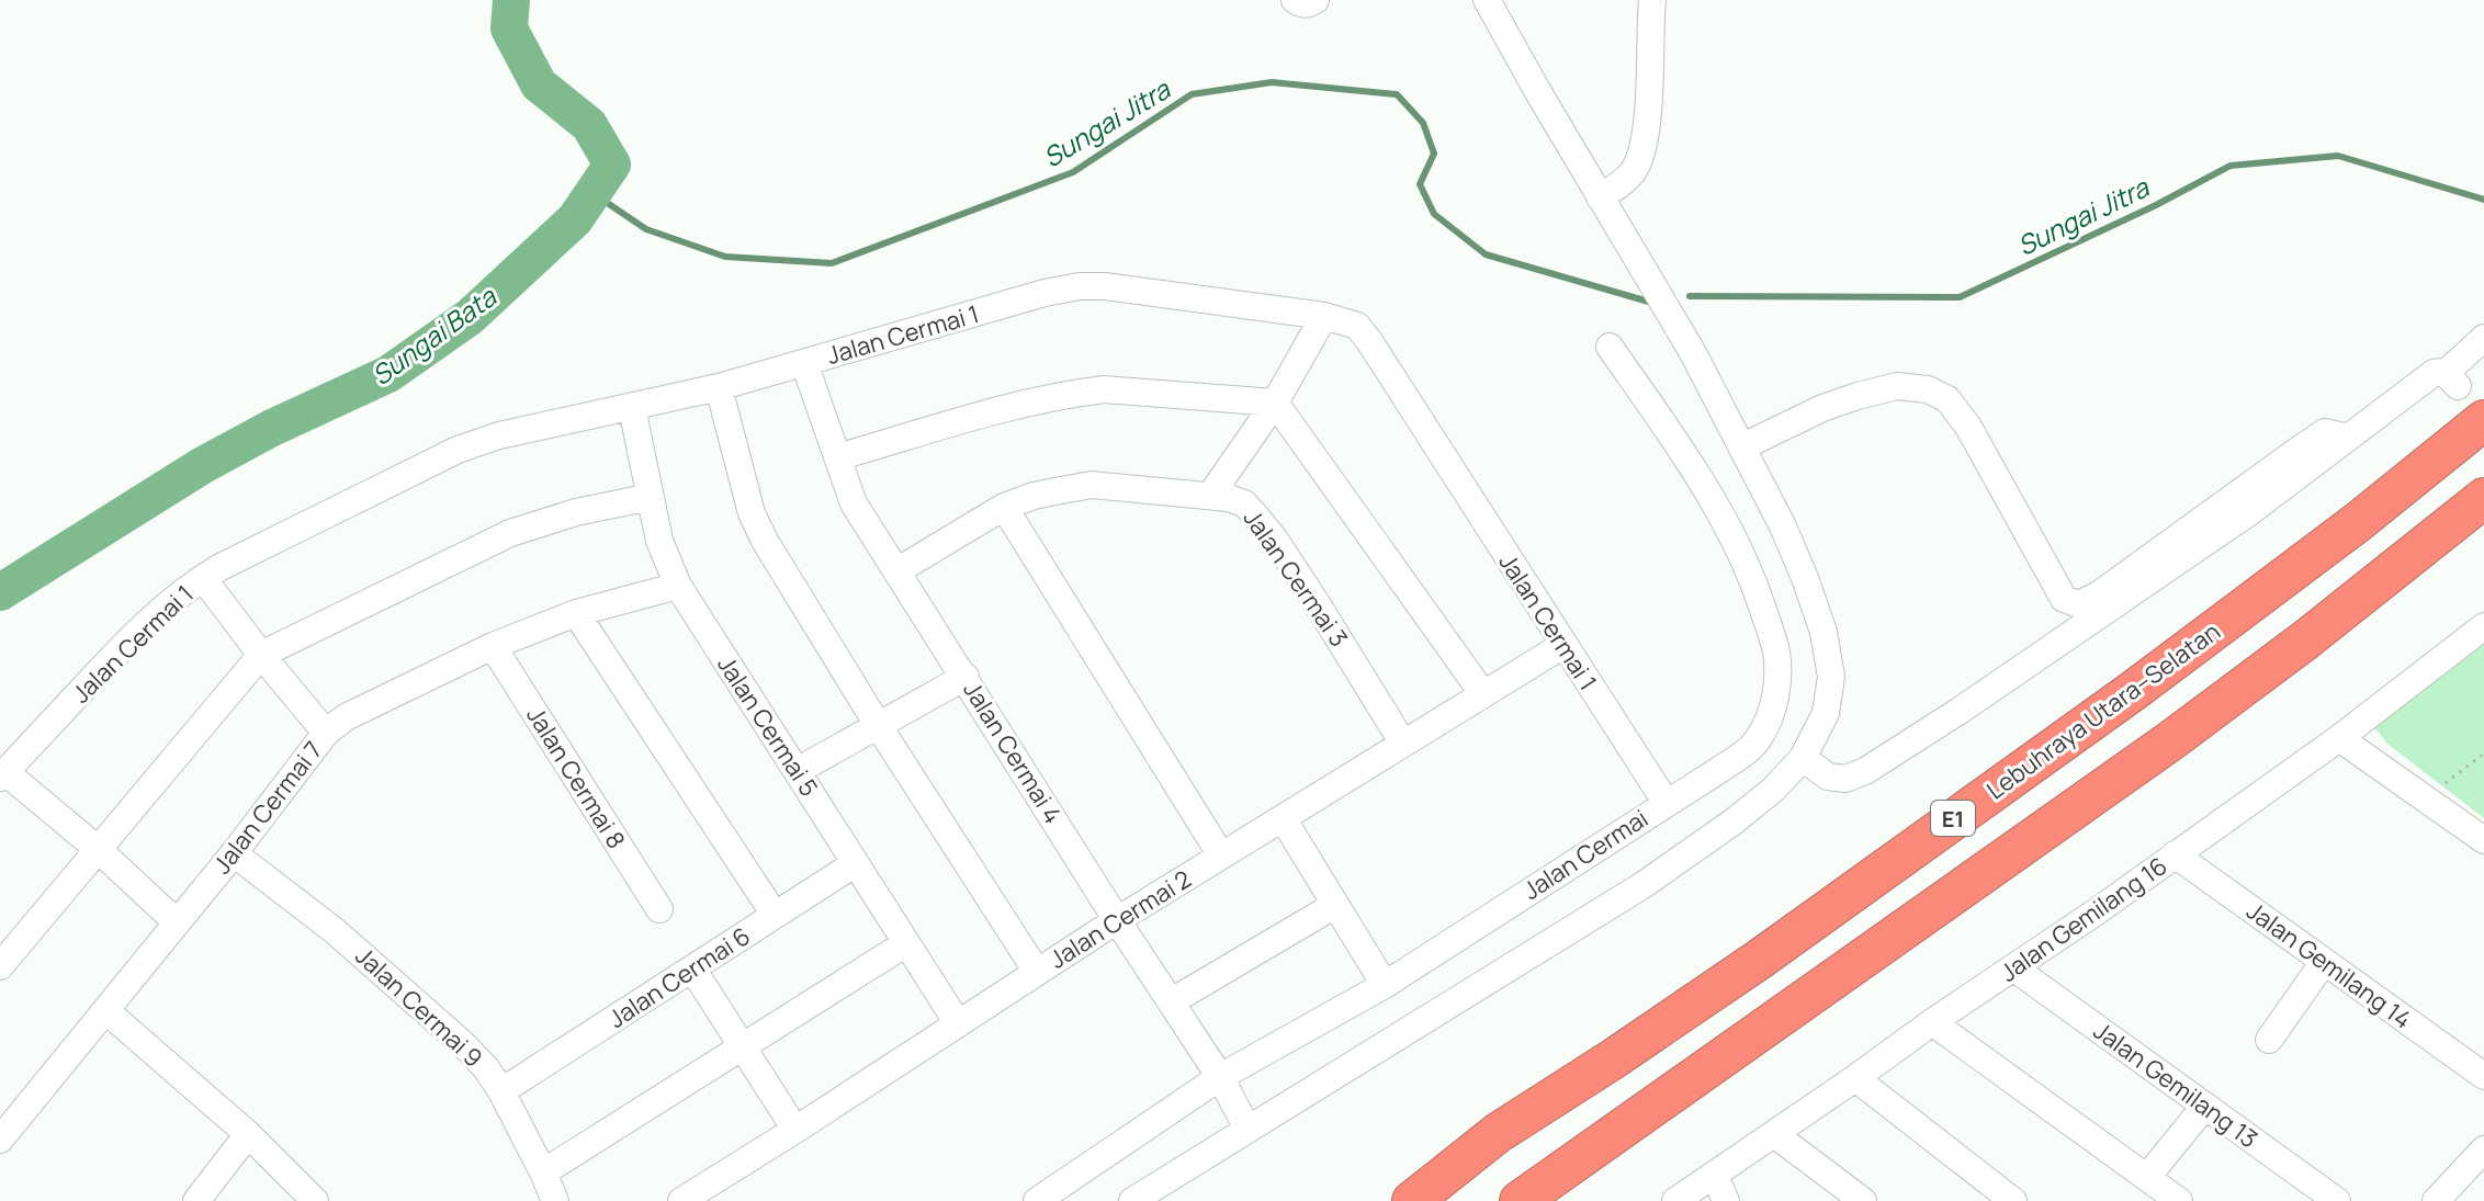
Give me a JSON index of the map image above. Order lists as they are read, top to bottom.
{
  "streets": {
    "highway": ["Lebuhraya Utara–Selatan", "E1"],
    "street": [
      "Jalan Cermai 1",
      "Jalan Cermai 3",
      "Jalan Cermai 5",
      "Jalan Cermai 4",
      "Jalan Cermai 8",
      "Jalan Cermai 7",
      "Jalan Cermai",
      "Jalan Cermai 2",
      "Jalan Gemilang 16",
      "Jalan Gemilang 14",
      "Jalan Cermai 6",
      "Jalan Cermai 9",
      "Jalan Gemilang 13"
    ]
  },
  "crossings": [
    ["Jalan Cermai 1", "Jalan Cermai 5"],
    ["Jalan Cermai 1", "Jalan Cermai 4"],
    ["Jalan Cermai 1", "Jalan Cermai"],
    ["Jalan Cermai 1", "Jalan Cermai 2"],
    ["Jalan Cermai 3", "Jalan Cermai 4"],
    ["Jalan Cermai 3", "Jalan Cermai 2"],
    ["Jalan Cermai 5", "Jalan Cermai 7"],
    ["Jalan Cermai 5", "Jalan Cermai 2"],
    ["Jalan Cermai 5", "Jalan Cermai 6"],
    ["Jalan Cermai 4", "Jalan Cermai"],
    ["Jalan Cermai 4", "Jalan Cermai 2"],
    ["Jalan Cermai 8", "Jalan Cermai 7"],
    ["Jalan Cermai 7", "Jalan Cermai 9"],
    ["Jalan Gemilang 16", "Jalan Gemilang 14"],
    ["Jalan Gemilang 16", "Jalan Gemilang 13"],
    ["Jalan Cermai 6", "Jalan Cermai 9"]
  ],
  "water": ["Sungai Jitra", "Sungai Bata"]
}
